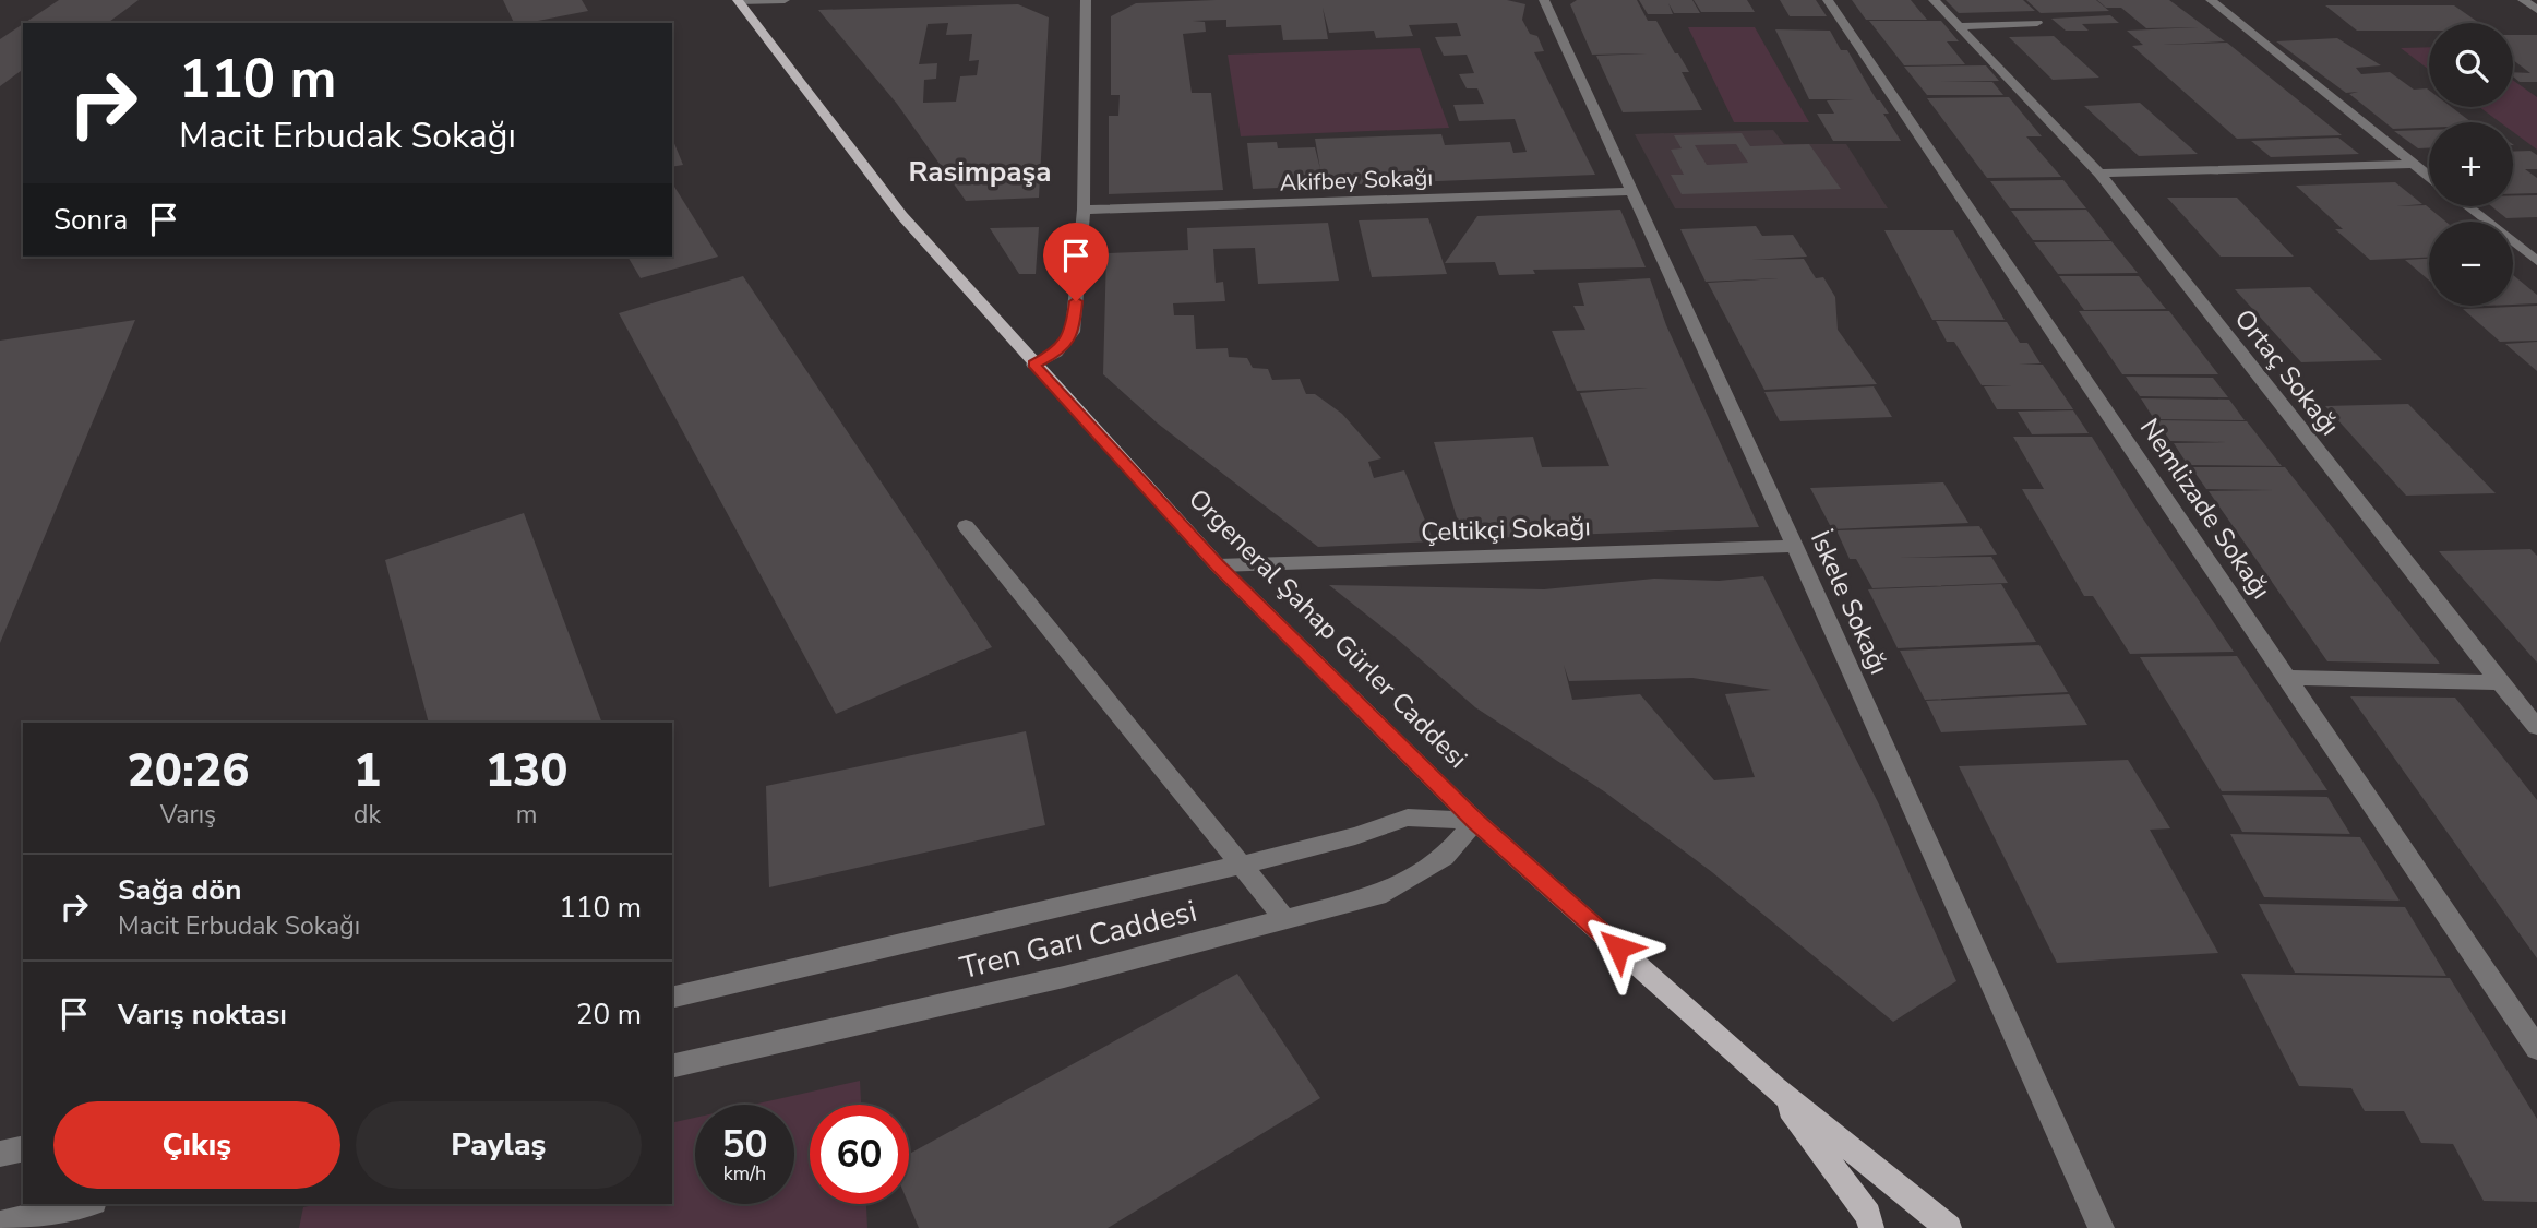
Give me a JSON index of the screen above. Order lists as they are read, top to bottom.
{
  "streets": {
    "main road": ["Orgeneral Şahap Gürler Caddesi"],
    "street": [
      "Akifbey Sokağı",
      "Ortaç Sokağı",
      "Nemlizade Sokağı",
      "Çeltikçi Sokağı",
      "İskele Sokağı",
      "Tren Garı Caddesi"
    ]
  },
  "crossings": [
    ["Akifbey Sokağı", "İskele Sokağı"],
    ["Çeltikçi Sokağı", "İskele Sokağı"],
    ["Çeltikçi Sokağı", "Orgeneral Şahap Gürler Caddesi"],
    ["Orgeneral Şahap Gürler Caddesi", "Tren Garı Caddesi"]
  ],
  "districts": ["Rasimpaşa"],
  "page": {
    "map_buttons": ["+", "−"],
    "turn": ["110 m", "Macit Erbudak Sokağı"],
    "then": "Sonra",
    "eta": [
      "20:26",
      "Varış",
      "1",
      "dk",
      "130",
      "m"
    ],
    "list": [
      {
        "name": "Sağa dön",
        "note": "Macit Erbudak Sokağı",
        "value": "110 m"
      },
      {
        "name": "Varış noktası",
        "value": "20 m"
      }
    ],
    "buttons": ["Çıkış", "Paylaş"],
    "speed": "50 km/h",
    "limit": "60"
  }
}
